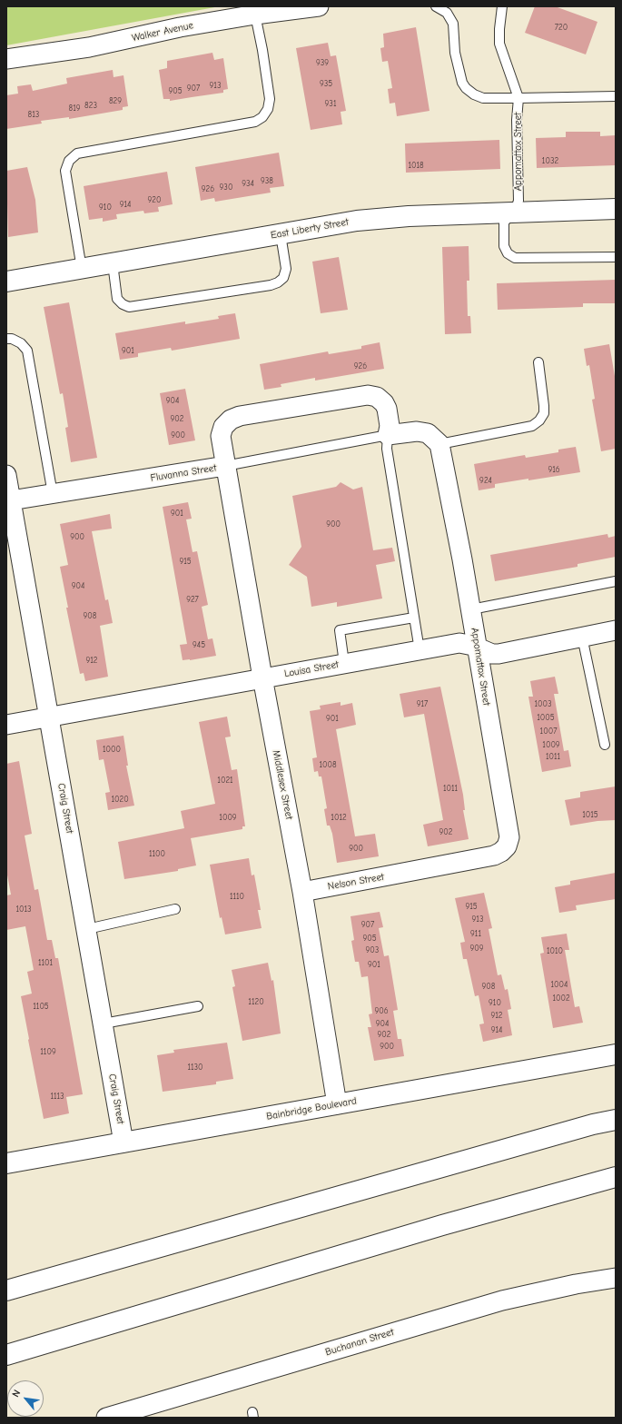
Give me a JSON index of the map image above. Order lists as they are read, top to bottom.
{
  "streets": {
    "main road": ["East Liberty Street", "Bainbridge Boulevard"],
    "street": [
      "Walker Avenue",
      "Appomattox Street",
      "Fluvanna Street",
      "Louisa Street",
      "Middlesex Street",
      "Craig Street",
      "Nelson Street",
      "Buchanan Street"
    ]
  },
  "crossings": [
    ["Appomattox Street", "East Liberty Street"],
    ["Appomattox Street", "Louisa Street"],
    ["Appomattox Street", "Nelson Street"],
    ["Fluvanna Street", "Middlesex Street"],
    ["Fluvanna Street", "Craig Street"],
    ["Louisa Street", "Middlesex Street"],
    ["Louisa Street", "Craig Street"],
    ["Middlesex Street", "Nelson Street"],
    ["Middlesex Street", "Bainbridge Boulevard"],
    ["Craig Street", "Bainbridge Boulevard"]
  ],
  "house_numbers": [
    "720",
    "939",
    "935",
    "913",
    "907",
    "905",
    "829",
    "931",
    "823",
    "819",
    "813",
    "1032",
    "1018",
    "938",
    "934",
    "930",
    "926",
    "920",
    "914",
    "910",
    "901",
    "926",
    "904",
    "902",
    "900",
    "916",
    "924",
    "901",
    "900",
    "900",
    "915",
    "904",
    "927",
    "908",
    "945",
    "912",
    "917",
    "1003",
    "1005",
    "901",
    "1007",
    "1009",
    "1000",
    "1011",
    "1008",
    "1021",
    "1011",
    "1020",
    "1015",
    "1009",
    "1012",
    "902",
    "900",
    "1100",
    "1110",
    "915",
    "1013",
    "913",
    "907",
    "911",
    "905",
    "909",
    "903",
    "1010",
    "1101",
    "901",
    "1004",
    "908",
    "1002",
    "1120",
    "910",
    "1105",
    "906",
    "912",
    "904",
    "914",
    "902",
    "900",
    "1109",
    "1130",
    "1113"
  ],
  "north": "top left"
}
